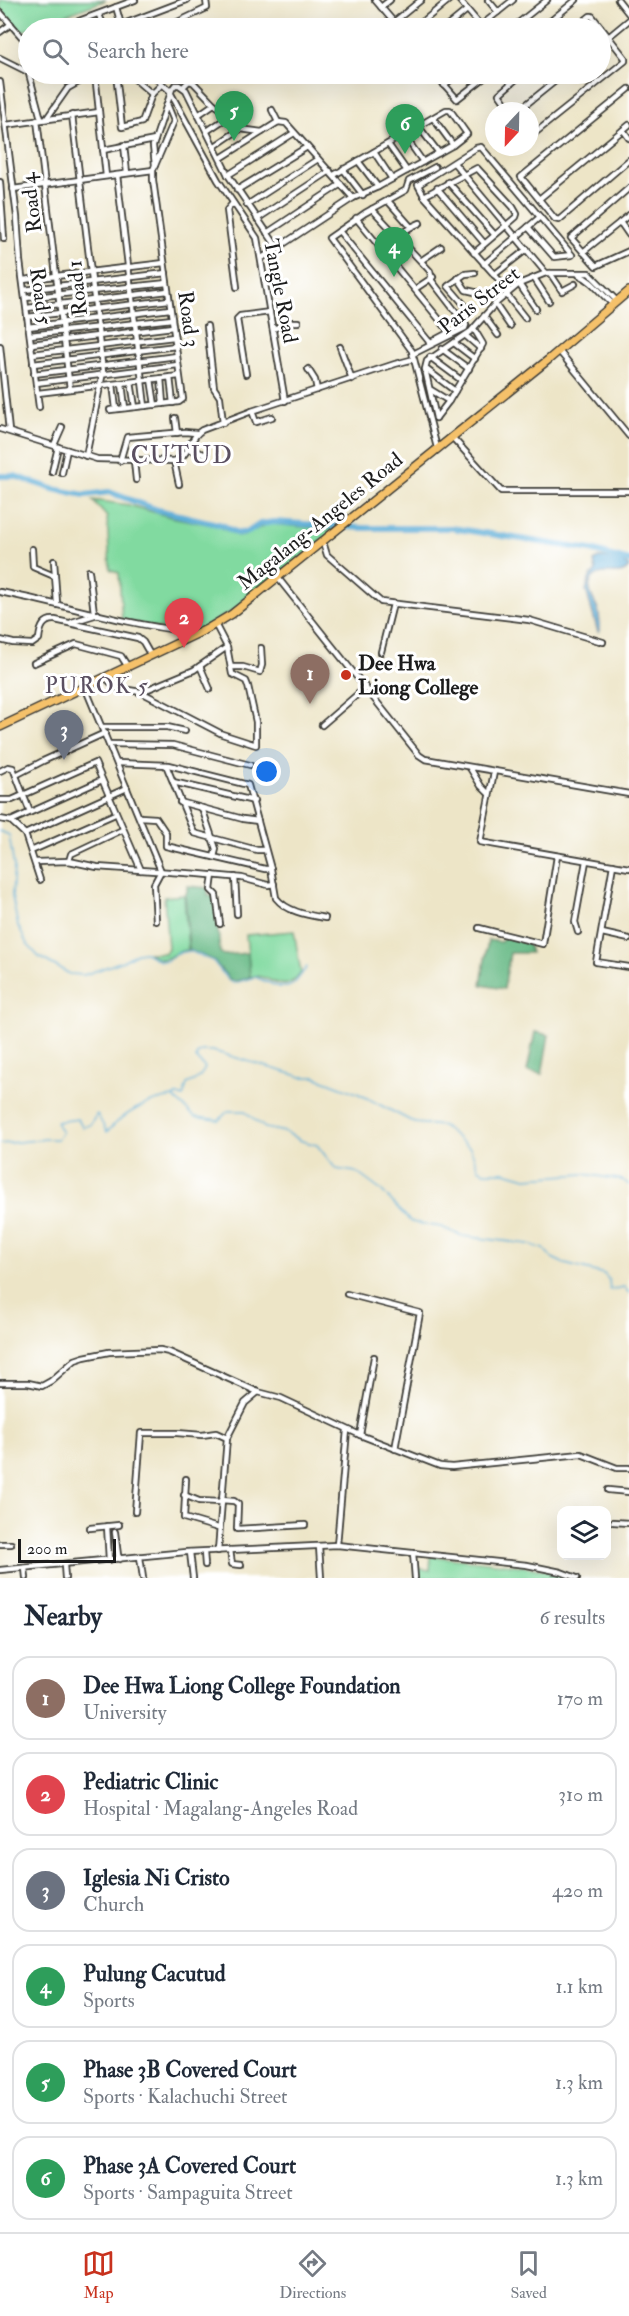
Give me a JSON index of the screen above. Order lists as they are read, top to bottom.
{
  "streets": {
    "main road": ["Magalang-Angeles Road"],
    "street": [
      "Road 4",
      "Road 1",
      "Tangle Road",
      "Road 5",
      "Paris Street",
      "Road 3"
    ]
  },
  "crossings": [
    ["Tangle Road", "Road 3"],
    ["Paris Street", "Magalang-Angeles Road"]
  ],
  "districts": ["CUTUD", "PUROK 5"],
  "places": ["Dee Hwa Liong College"],
  "scale_bar": "200 m",
  "north": "bottom",
  "page": {
    "search": "Search here",
    "pins": [
      "5",
      "6",
      "4",
      "2",
      "1",
      "3"
    ],
    "scale": "200 m",
    "heading": ["Nearby", "6 results"],
    "list": [
      {
        "mark": "1",
        "name": "Dee Hwa Liong College Foundation",
        "note": "University",
        "value": "170 m"
      },
      {
        "mark": "2",
        "name": "Pediatric Clinic",
        "note": "Hospital · Magalang-Angeles Road",
        "value": "310 m"
      },
      {
        "mark": "3",
        "name": "Iglesia Ni Cristo",
        "note": "Church",
        "value": "420 m"
      },
      {
        "mark": "4",
        "name": "Pulung Cacutud",
        "note": "Sports",
        "value": "1.1 km"
      },
      {
        "mark": "5",
        "name": "Phase 3B Covered Court",
        "note": "Sports · Kalachuchi Street",
        "value": "1.3 km"
      },
      {
        "mark": "6",
        "name": "Phase 3A Covered Court",
        "note": "Sports · Sampaguita Street",
        "value": "1.3 km"
      }
    ],
    "nav": ["Map", "Directions", "Saved"]
  }
}
